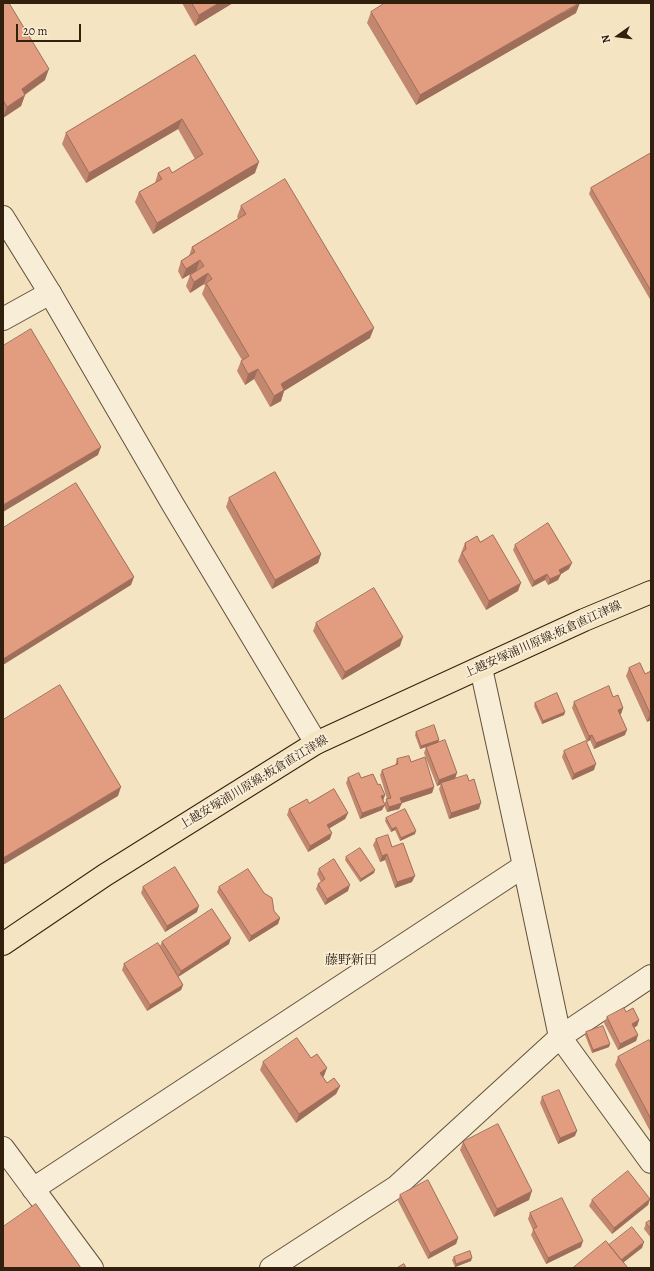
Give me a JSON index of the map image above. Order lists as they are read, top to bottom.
{
  "streets": {
    "main road": ["上越安塚浦川原線;板倉直江津線"]
  },
  "districts": ["藤野新田"],
  "scale_bar": "20 m",
  "north": "left"
}
